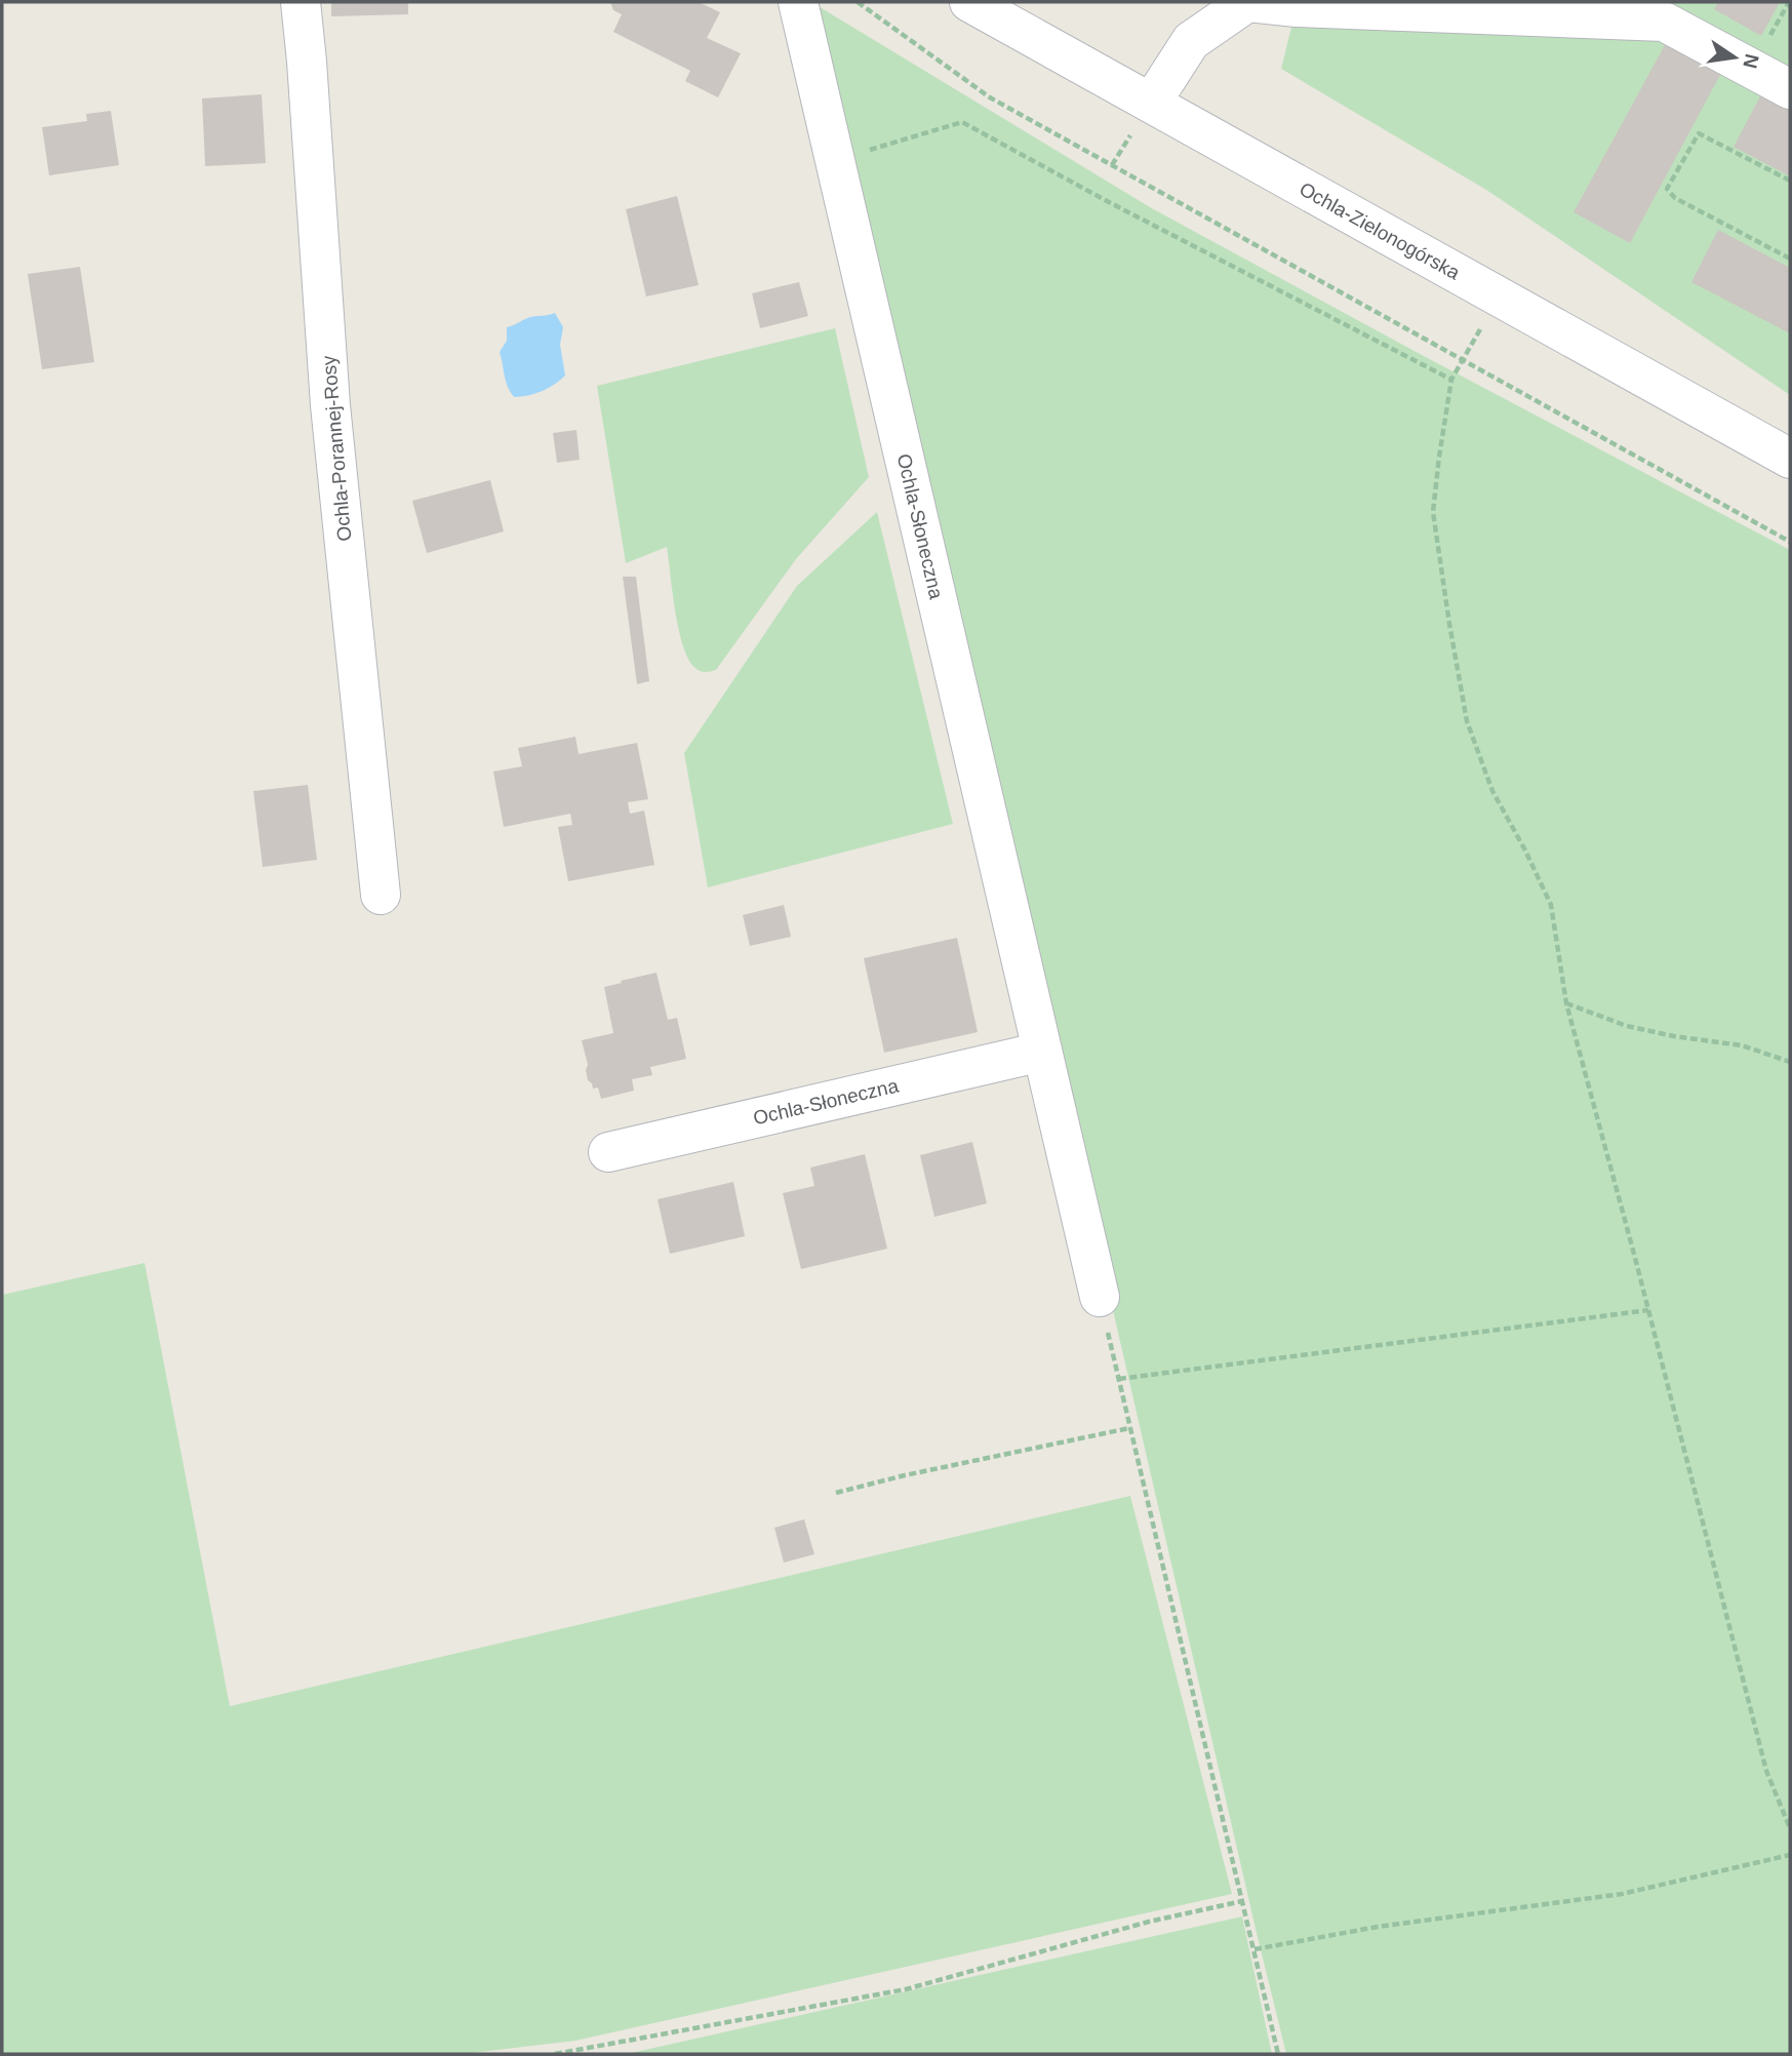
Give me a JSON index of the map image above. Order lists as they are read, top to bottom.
{
  "streets": {
    "street": ["Ochla-Zielonogórska", "Ochla-Porannej-Rosy", "Ochla-Słoneczna"]
  },
  "north": "right"
}
